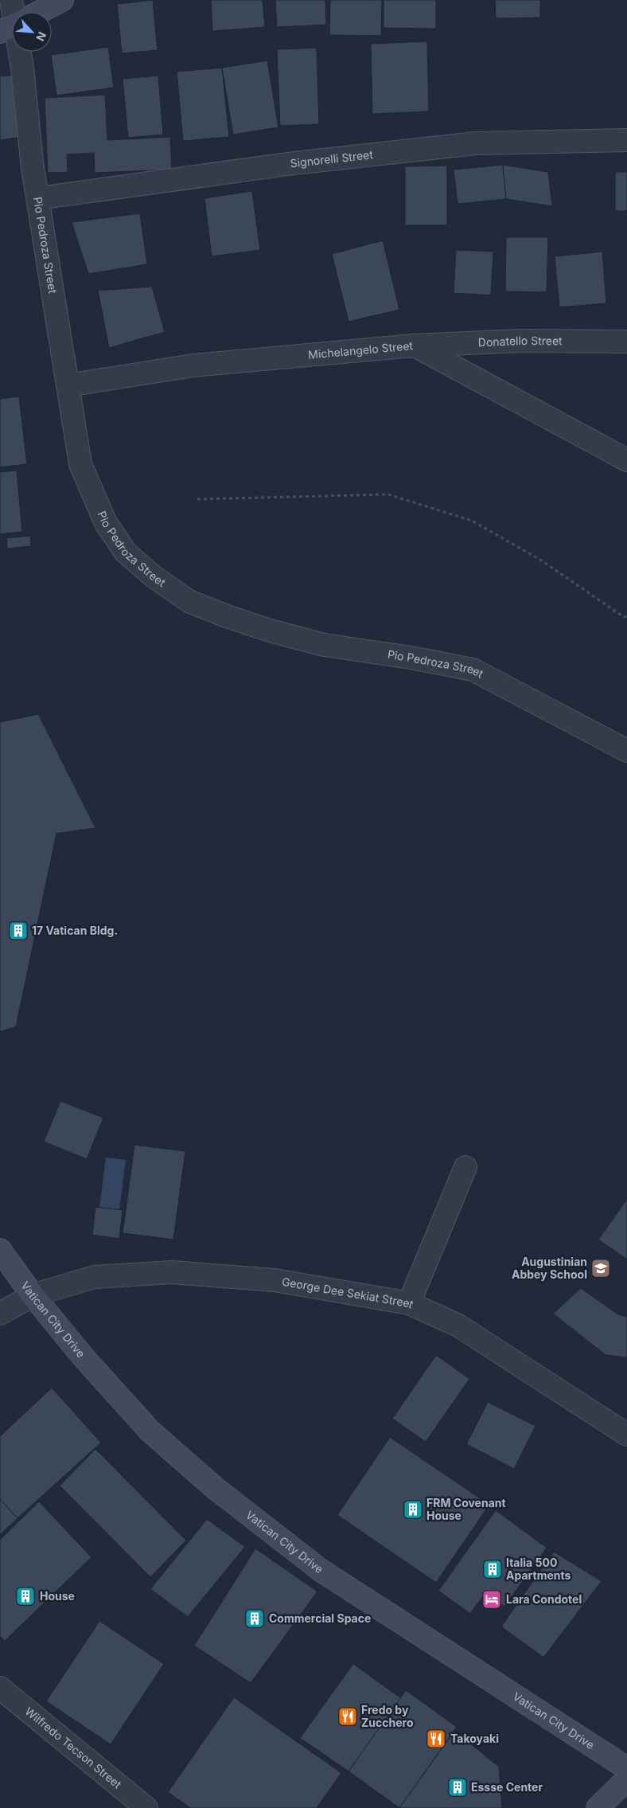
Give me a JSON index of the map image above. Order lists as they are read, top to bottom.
{
  "streets": {
    "main road": ["Vatican City Drive"],
    "street": [
      "Signorelli Street",
      "Pio Pedroza Street",
      "Donatello Street",
      "Michelangelo Street",
      "George Dee Sekiat Street",
      "Wilfredo Tecson Street"
    ]
  },
  "crossings": [
    ["Signorelli Street", "Pio Pedroza Street"],
    ["Pio Pedroza Street", "Michelangelo Street"],
    ["Donatello Street", "Michelangelo Street"],
    ["George Dee Sekiat Street", "Vatican City Drive"]
  ],
  "places": {
    "building": [
      "17 Vatican Bldg.",
      "FRM Covenant House",
      "Italia 500 Apartments",
      "House",
      "Commercial Space",
      "Essse Center"
    ],
    "school or university": ["Augustinian Abbey School"],
    "hotel": ["Lara Condotel"],
    "restaurant": ["Fredo by Zucchero", "Takoyaki"]
  },
  "north": "bottom right"
}
